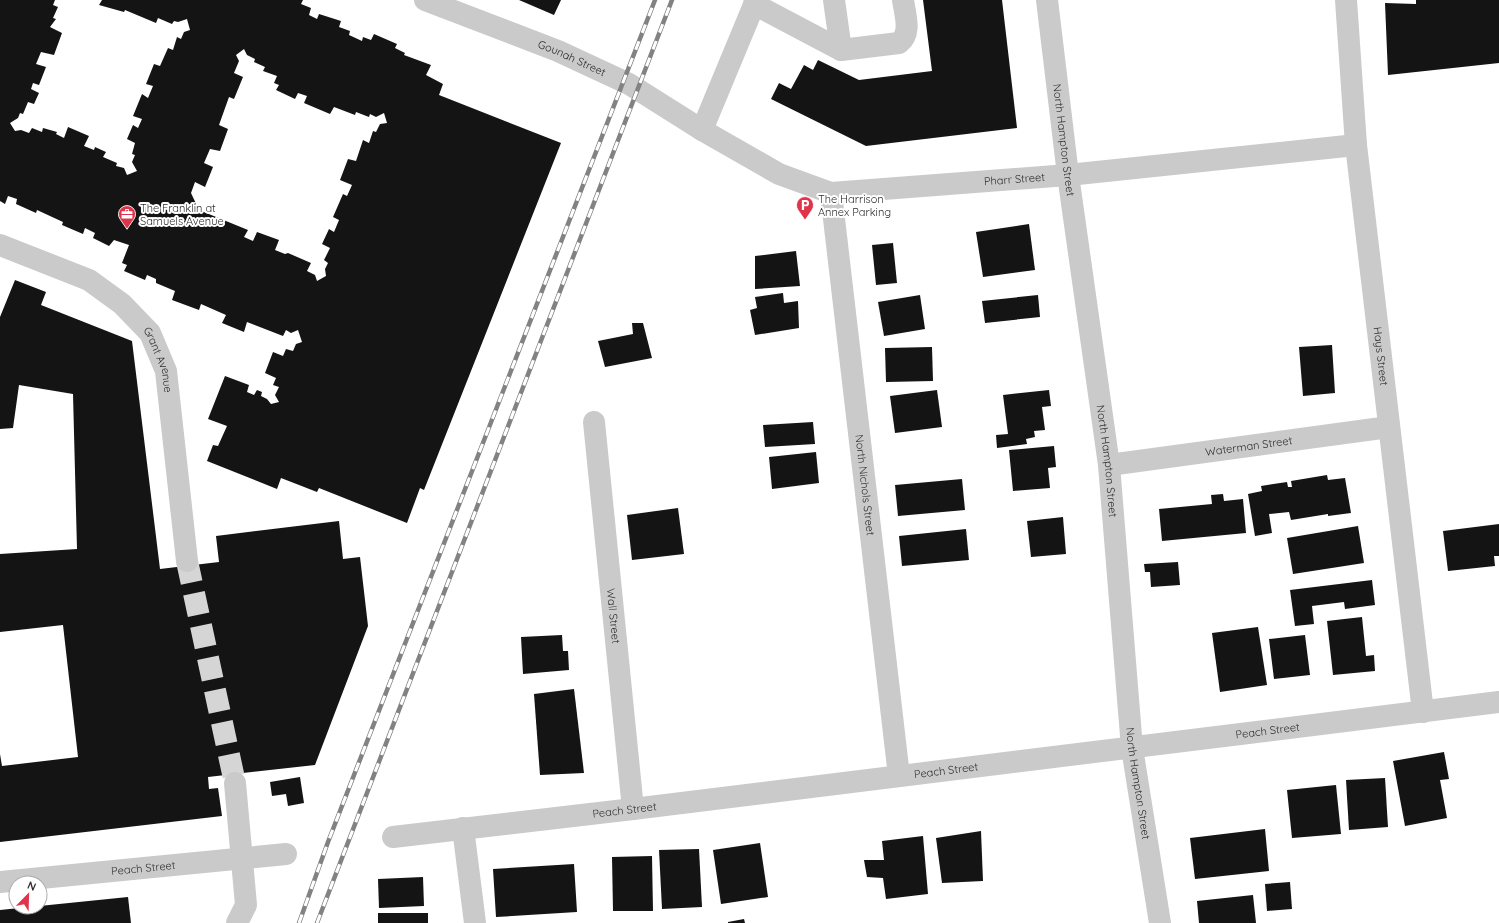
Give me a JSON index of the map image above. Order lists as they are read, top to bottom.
{
  "streets": {
    "street": [
      "Gounah Street",
      "North Hampton Street",
      "Pharr Street",
      "Hays Street",
      "Grant Avenue",
      "Waterman Street",
      "North Nichols Street",
      "Wall Street",
      "Peach Street"
    ]
  },
  "crossings": [
    ["Gounah Street", "Pharr Street"],
    ["North Hampton Street", "Pharr Street"],
    ["North Hampton Street", "Waterman Street"],
    ["North Hampton Street", "Peach Street"],
    ["Pharr Street", "Hays Street"],
    ["Pharr Street", "North Nichols Street"],
    ["Hays Street", "Waterman Street"],
    ["Hays Street", "Peach Street"],
    ["North Nichols Street", "Peach Street"],
    ["Wall Street", "Peach Street"]
  ],
  "places": {
    "parking": ["The Harrison Annex Parking"],
    "office": ["The Franklin at Samuels Avenue"]
  },
  "north": "top right"
}
